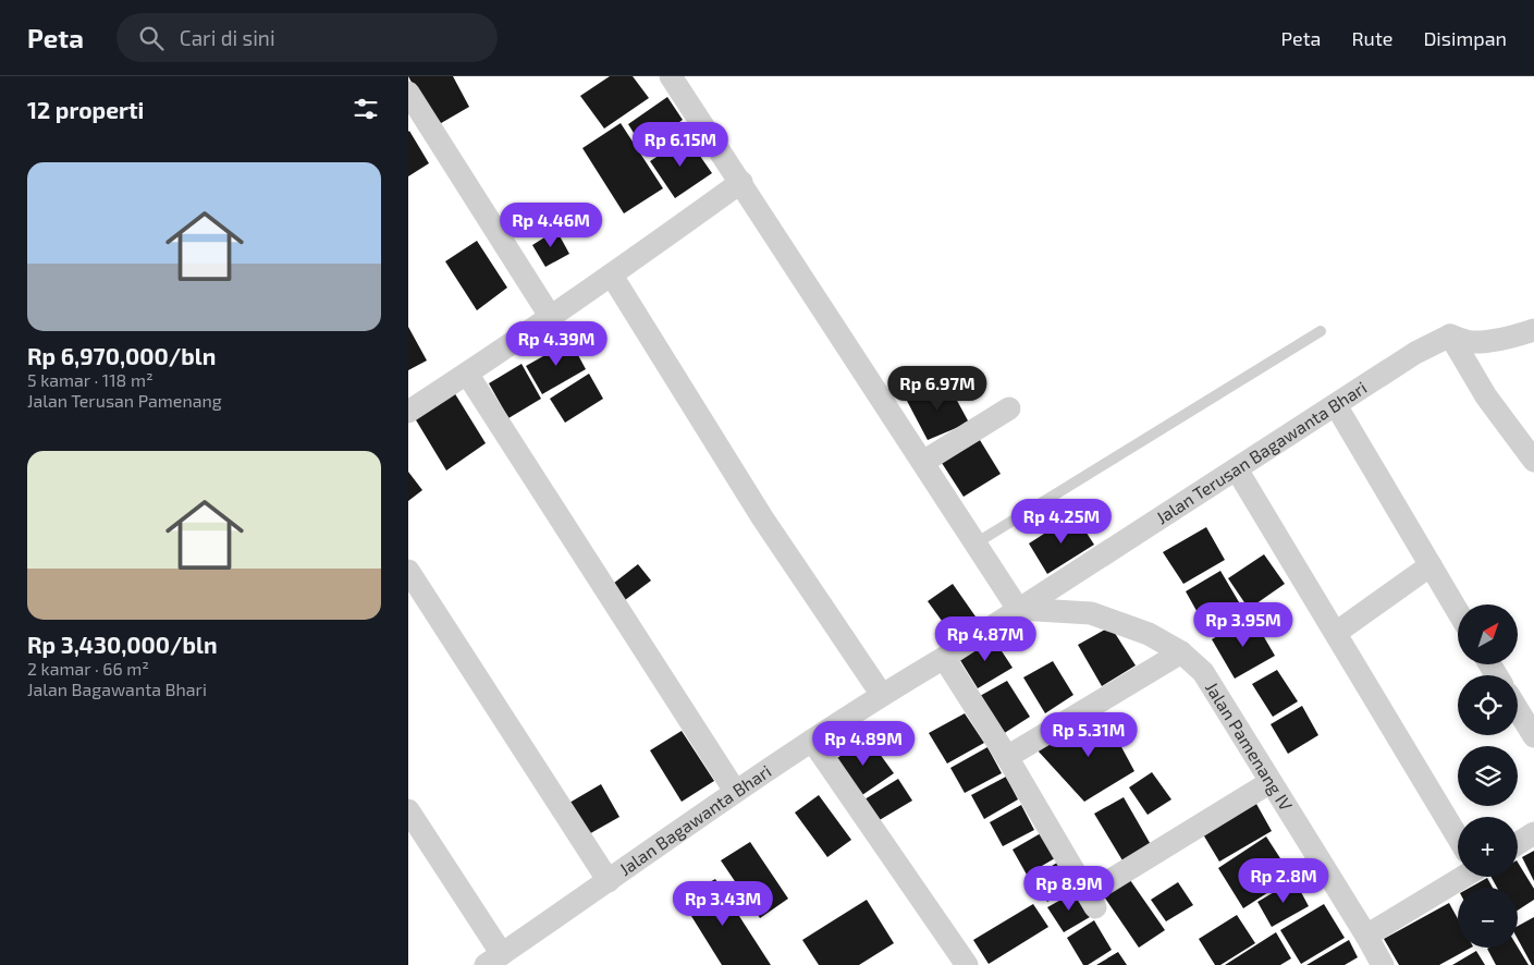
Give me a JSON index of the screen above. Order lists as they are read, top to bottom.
{
  "streets": {
    "street": ["Jalan Terusan Bagawanta Bhari", "Jalan Pamenang IV", "Jalan Bagawanta Bhari"]
  },
  "crossings": [
    ["Jalan Terusan Bagawanta Bhari", "Jalan Pamenang IV"],
    ["Jalan Terusan Bagawanta Bhari", "Jalan Bagawanta Bhari"],
    ["Jalan Pamenang IV", "Jalan Bagawanta Bhari"]
  ],
  "north": "top right",
  "page": {
    "header": "Peta",
    "search": "Cari di sini",
    "nav": ["Peta", "Rute", "Disimpan"],
    "heading": "12 properti",
    "price": [
      "Rp 6.15M",
      "Rp 4.46M",
      "Rp 4.39M",
      "Rp 6.97M",
      "Rp 4.25M",
      "Rp 3.95M",
      "Rp 4.87M",
      "Rp 5.31M",
      "Rp 4.89M",
      "Rp 2.8M",
      "Rp 8.9M",
      "Rp 3.43M"
    ],
    "list": [
      {
        "name": "Rp 6,970,000/bln",
        "note": "5 kamar · 118 m² · Jalan Terusan Pamenang"
      },
      {
        "name": "Rp 3,430,000/bln",
        "note": "2 kamar · 66 m² · Jalan Bagawanta Bhari"
      }
    ],
    "map_buttons": ["+", "−"]
  }
}
